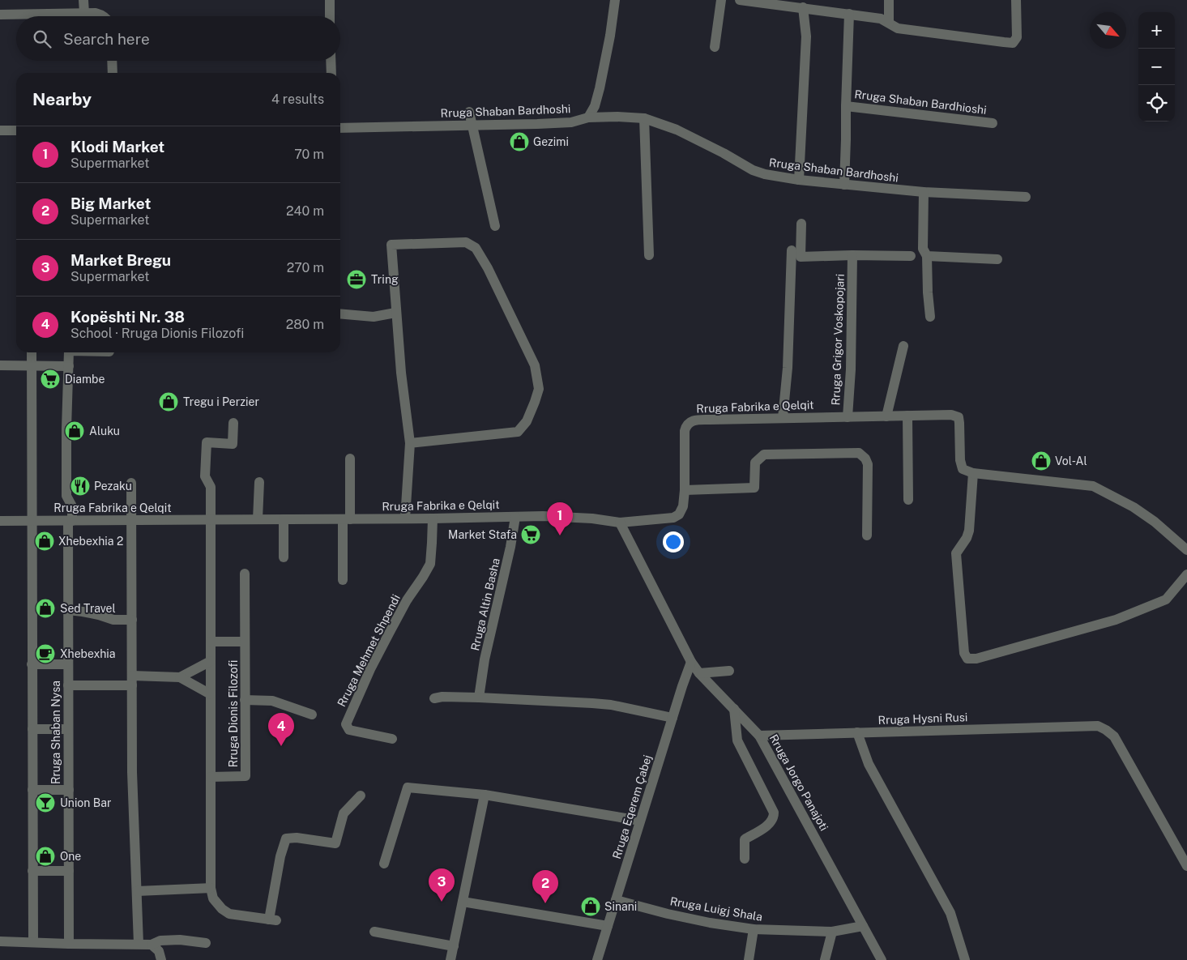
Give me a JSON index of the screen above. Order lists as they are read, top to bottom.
{
  "streets": {
    "street": [
      "Rruga Shaban Bardhioshi",
      "Rruga Shaban Bardhoshi",
      "Rruga Grigor Voskopojari",
      "Rruga Fabrika e Qelqit",
      "Rruga Altin Basha",
      "Rruga Mehmet Shpendi",
      "Rruga Dionis Filozofi",
      "Rruga Hysni Rusi",
      "Rruga Shaban Nysa",
      "Rruga Jorgo Panajoti",
      "Rruga Eqerem Çabej",
      "Rruga Luigj Shala"
    ]
  },
  "crossings": [
    ["Rruga Shaban Bardhioshi", "Rruga Shaban Bardhoshi"],
    ["Rruga Grigor Voskopojari", "Rruga Fabrika e Qelqit"],
    ["Rruga Fabrika e Qelqit", "Rruga Altin Basha"],
    ["Rruga Fabrika e Qelqit", "Rruga Mehmet Shpendi"],
    ["Rruga Fabrika e Qelqit", "Rruga Dionis Filozofi"],
    ["Rruga Fabrika e Qelqit", "Rruga Shaban Nysa"],
    ["Rruga Fabrika e Qelqit", "Rruga Jorgo Panajoti"],
    ["Rruga Hysni Rusi", "Rruga Jorgo Panajoti"],
    ["Rruga Jorgo Panajoti", "Rruga Eqerem Çabej"],
    ["Rruga Jorgo Panajoti", "Rruga Luigj Shala"],
    ["Rruga Eqerem Çabej", "Rruga Luigj Shala"]
  ],
  "places": {
    "shop": [
      "Gezimi",
      "Tregu i Perzier",
      "Aluku",
      "Vol-Al",
      "Xhebexhia 2",
      "Sed Travel",
      "One",
      "Sinani"
    ],
    "office": ["Tring"],
    "supermarket": ["Diambe", "Market Stafa"],
    "restaurant": ["Pezaku"],
    "cafe": ["Xhebexhia"],
    "bar": ["Union Bar"]
  },
  "north": "bottom right",
  "page": {
    "map_buttons": ["+", "−"],
    "search": "Search here",
    "heading": ["Nearby", "4 results"],
    "list": [
      {
        "mark": "1",
        "name": "Klodi Market",
        "note": "Supermarket",
        "value": "70 m"
      },
      {
        "mark": "2",
        "name": "Big Market",
        "note": "Supermarket",
        "value": "240 m"
      },
      {
        "mark": "3",
        "name": "Market Bregu",
        "note": "Supermarket",
        "value": "270 m"
      },
      {
        "mark": "4",
        "name": "Kopështi Nr. 38",
        "note": "School · Rruga Dionis Filozofi",
        "value": "280 m"
      }
    ],
    "pins": [
      "1",
      "4",
      "3",
      "2"
    ]
  }
}
